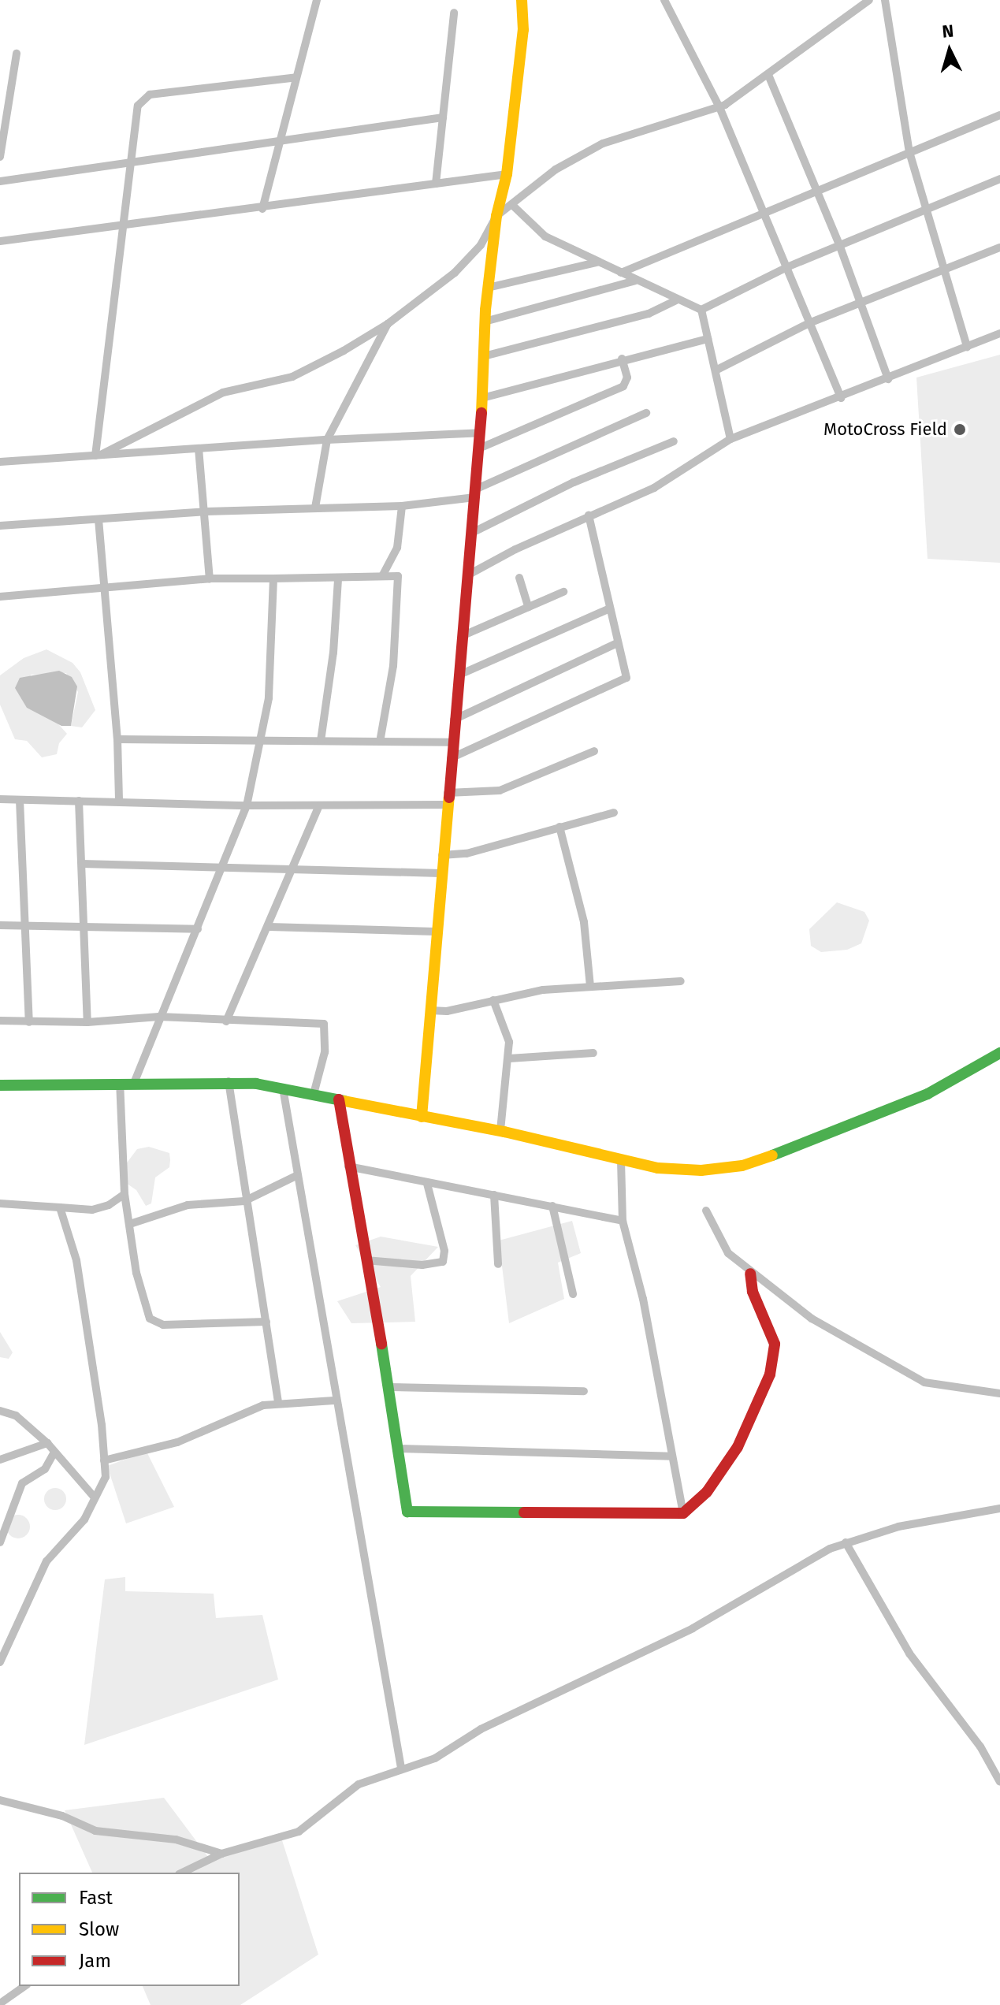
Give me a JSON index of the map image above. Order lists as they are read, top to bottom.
{
  "places": ["MotoCross Field"],
  "legend": ["Fast", "Slow", "Jam"],
  "north": "top"
}
